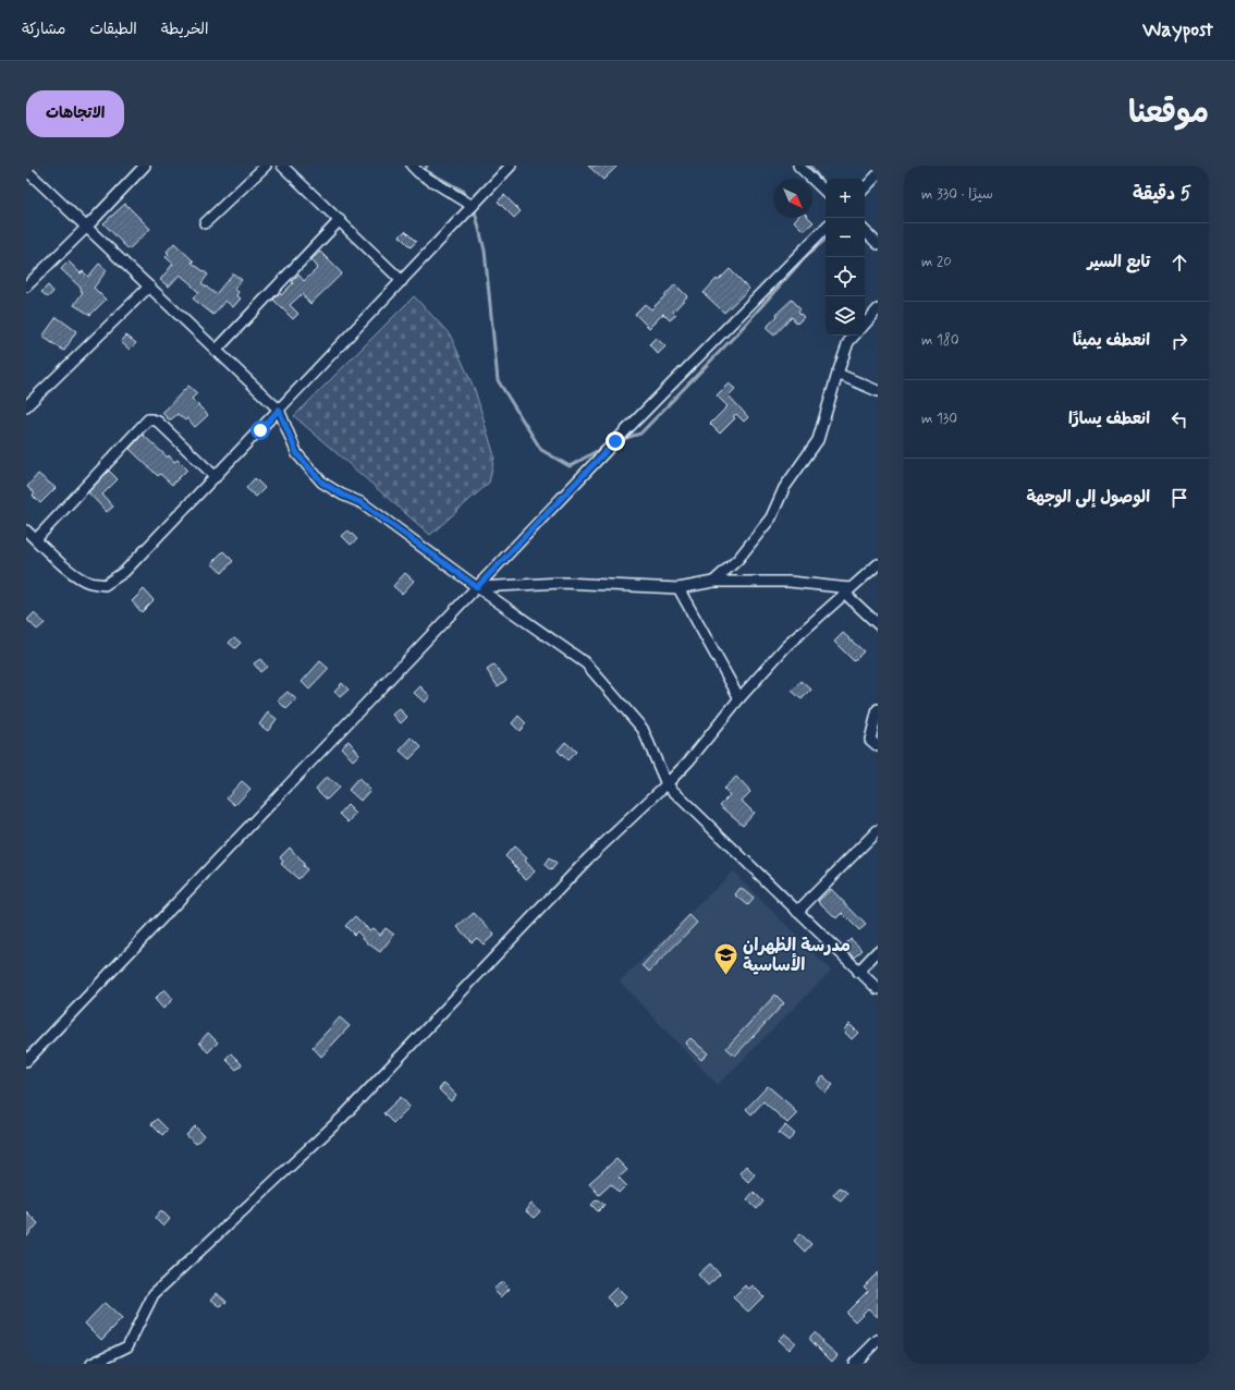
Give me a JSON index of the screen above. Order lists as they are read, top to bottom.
{
  "places": {
    "school or university": ["مدرسة الظهران الأساسية"]
  },
  "north": "bottom right",
  "page": {
    "header": "Waypost",
    "nav": ["الخريطة", "الطبقات", "مشاركة"],
    "title": "موقعنا",
    "buttons": "الاتجاهات",
    "heading": ["5 دقيقة", "سيرًا · 330 m"],
    "map_buttons": ["+", "−"],
    "list": [
      ["تابع السير", "20 m"],
      ["انعطف يمينًا", "180 m"],
      ["انعطف يسارًا", "130 m"],
      "الوصول إلى الوجهة"
    ]
  }
}
